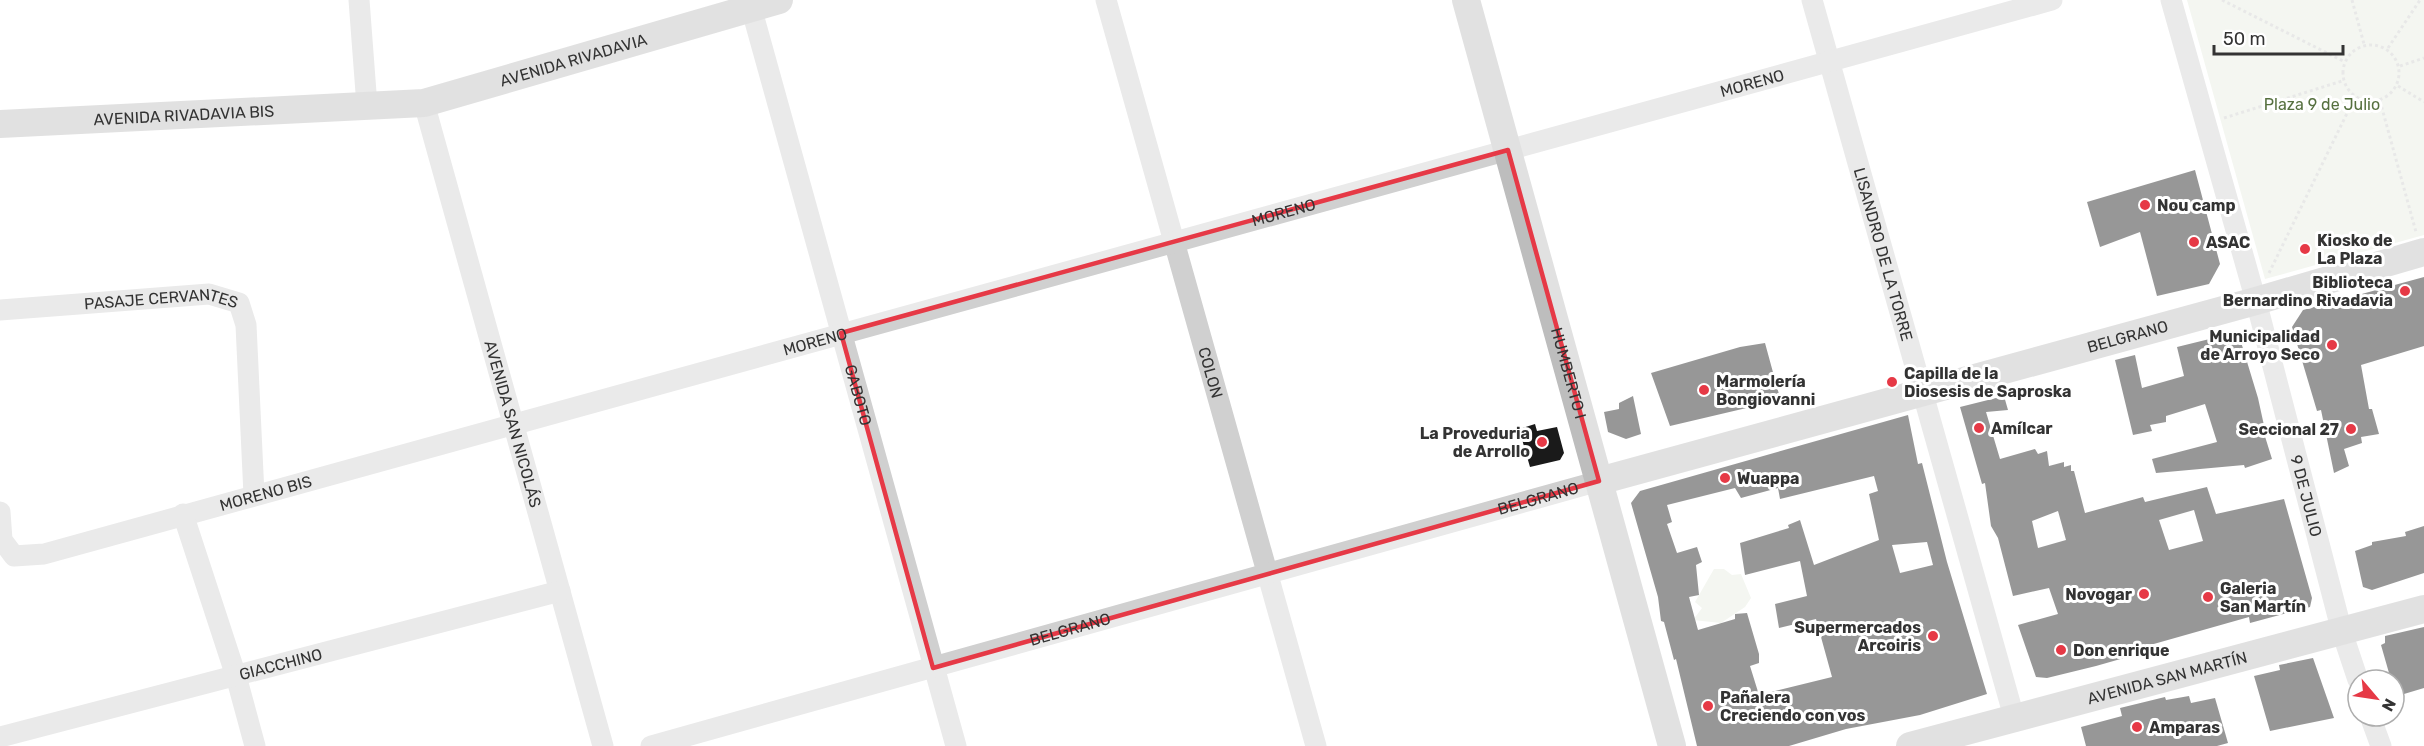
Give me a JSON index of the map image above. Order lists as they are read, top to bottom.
{
  "streets": {
    "street": [
      "AVENIDA RIVADAVIA",
      "MORENO",
      "AVENIDA RIVADAVIA BIS",
      "LISANDRO DE LA TORRE",
      "PASAJE CERVANTES",
      "BELGRANO",
      "COLON",
      "HUMBERTO I",
      "GABOTO",
      "AVENIDA SAN NICOLÁS",
      "MORENO BIS",
      "9 DE JULIO",
      "GIACCHINO",
      "AVENIDA SAN MARTÍN"
    ]
  },
  "crossings": [
    ["AVENIDA RIVADAVIA", "AVENIDA RIVADAVIA BIS"],
    ["AVENIDA RIVADAVIA", "GABOTO"],
    ["AVENIDA RIVADAVIA", "AVENIDA SAN NICOLÁS"],
    ["MORENO", "LISANDRO DE LA TORRE"],
    ["MORENO", "COLON"],
    ["MORENO", "HUMBERTO I"],
    ["MORENO", "GABOTO"],
    ["MORENO", "AVENIDA SAN NICOLÁS"],
    ["MORENO", "MORENO BIS"],
    ["LISANDRO DE LA TORRE", "BELGRANO"],
    ["LISANDRO DE LA TORRE", "AVENIDA SAN MARTÍN"],
    ["PASAJE CERVANTES", "MORENO BIS"],
    ["BELGRANO", "COLON"],
    ["BELGRANO", "HUMBERTO I"],
    ["BELGRANO", "GABOTO"],
    ["BELGRANO", "9 DE JULIO"],
    ["AVENIDA SAN NICOLÁS", "MORENO BIS"],
    ["AVENIDA SAN NICOLÁS", "GIACCHINO"],
    ["9 DE JULIO", "AVENIDA SAN MARTÍN"]
  ],
  "parks": ["Plaza 9 de Julio"],
  "places": [
    "Nou camp",
    "ASAC",
    "Kiosko de La Plaza",
    "Biblioteca Bernardino Rivadavia",
    "Municipalidad de Arroyo Seco",
    "Capilla de la Diosesis de Saproska",
    "Marmolería Bongiovanni",
    "Amílcar",
    "Seccional 27",
    "La Proveduria de Arrollo",
    "Wuappa",
    "Novogar",
    "Galeria San Martín",
    "Supermercados Arcoiris",
    "Don enrique",
    "Pañalera Creciendo con vos",
    "Amparas"
  ],
  "scale_bar": "50 m",
  "north": "bottom right"
}
